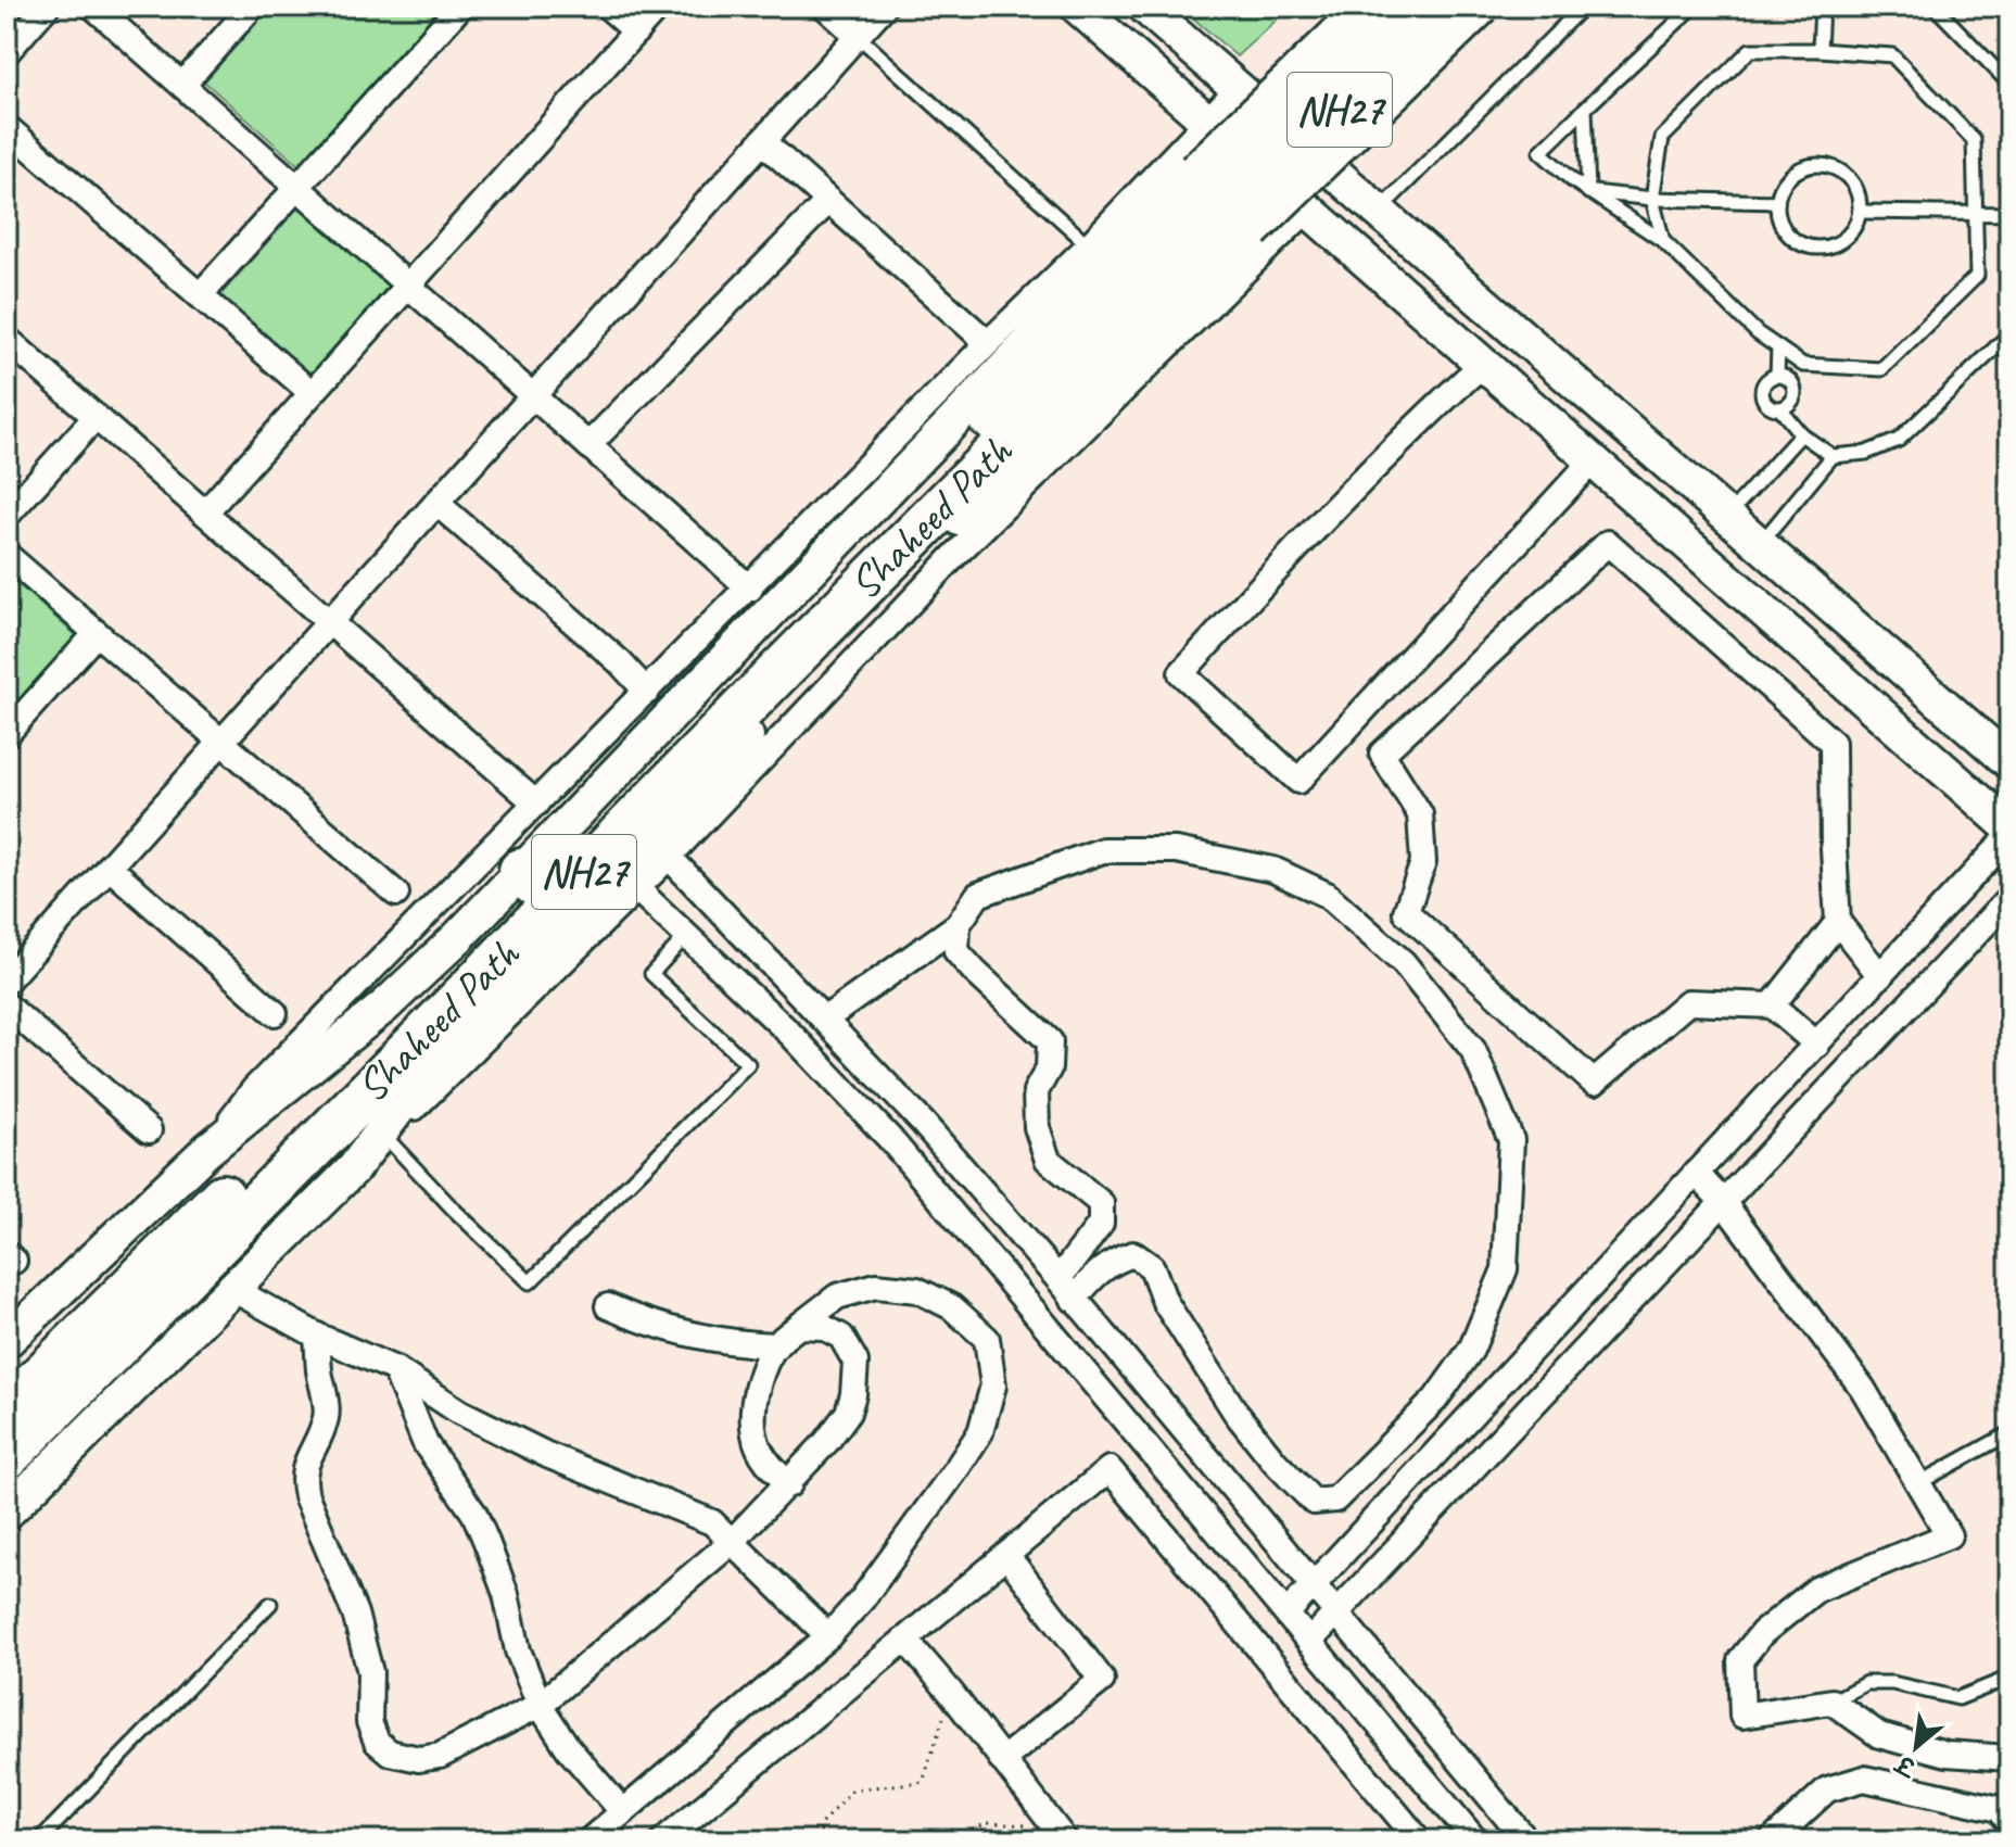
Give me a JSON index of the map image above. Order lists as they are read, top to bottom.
{
  "streets": {
    "highway": ["NH27", "Shaheed Path"]
  },
  "crossings": [
    ["NH27", "Shaheed Path"]
  ],
  "north": "bottom left"
}
